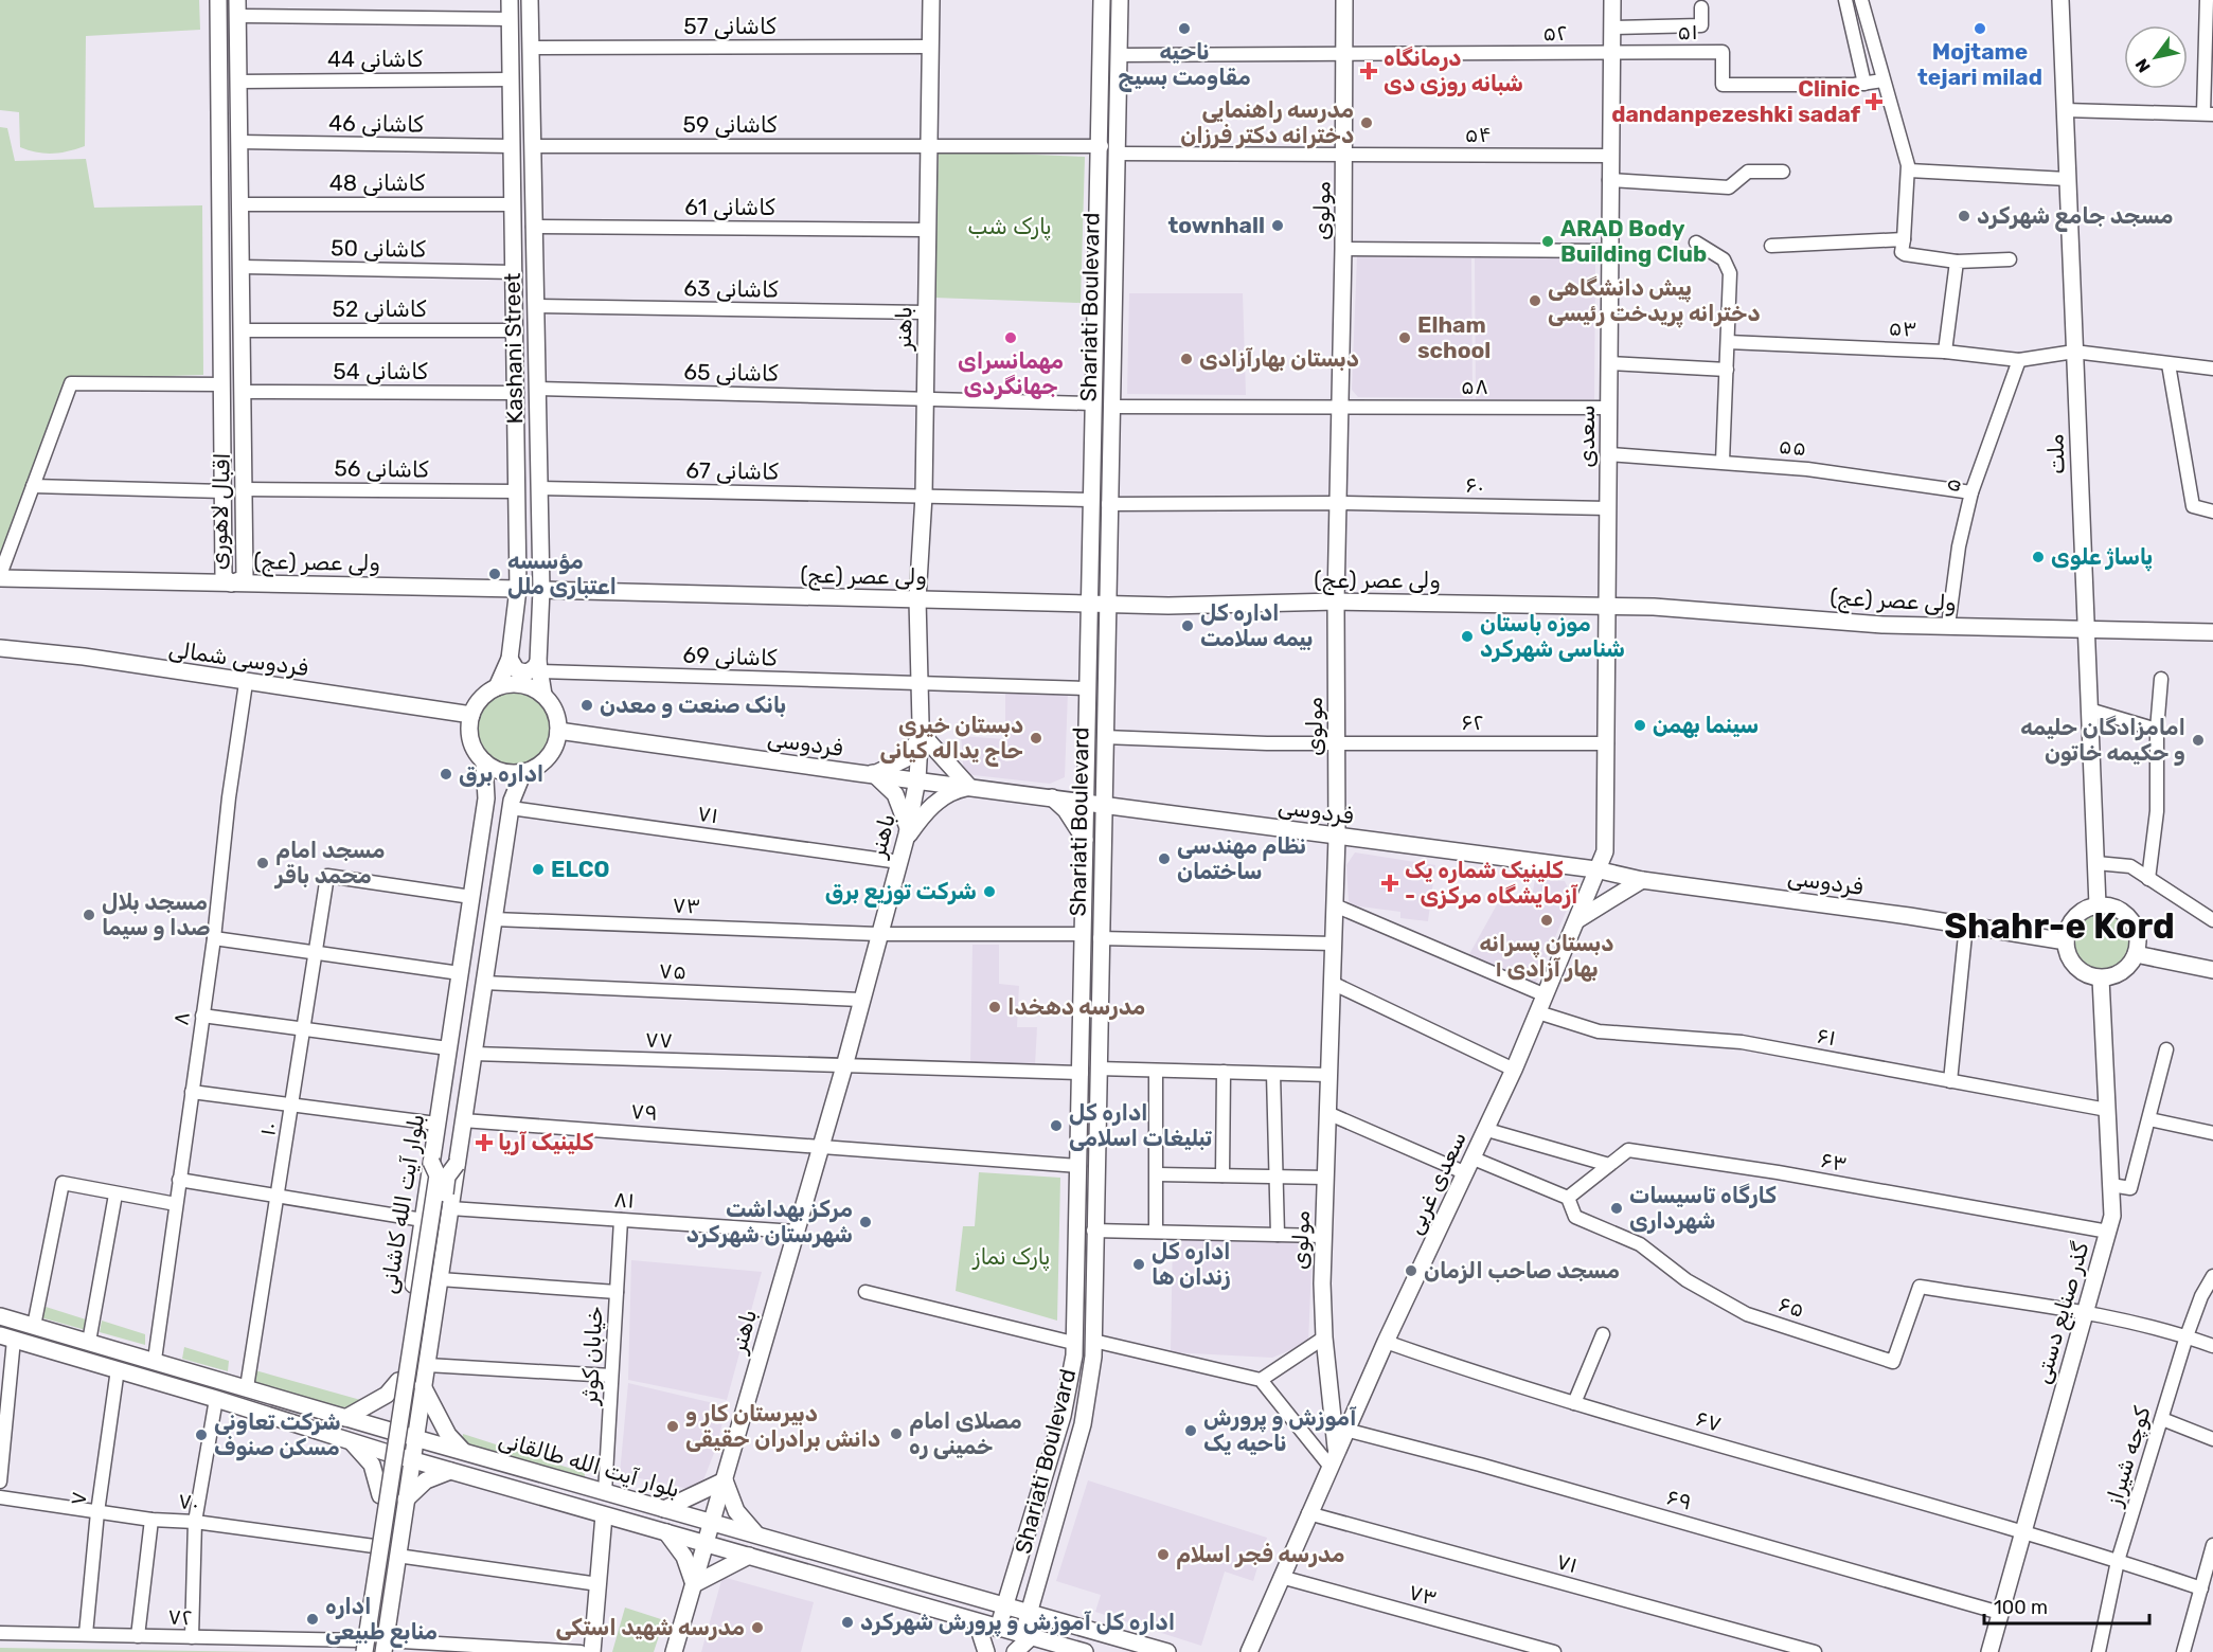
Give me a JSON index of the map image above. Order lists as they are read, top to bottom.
{
  "streets": {
    "main road": [
      "مولوی",
      "Shariati Boulevard",
      "باهنر",
      "Kashani Street",
      "سعدی",
      "ملت",
      "اقبال لاهوری",
      "ولی عصر (عج)",
      "فردوسی شمالی",
      "فردوسی",
      "سعدی غربی",
      "بلوار آیت الله کاشانی",
      "گذر صنایع دستی",
      "بلوار آیت الله طالقانی"
    ],
    "street": [
      "کاشانی 57",
      "۵۱",
      "۵۲",
      "کاشانی 44",
      "کاشانی 46",
      "کاشانی 59",
      "۵۴",
      "کاشانی 48",
      "کاشانی 61",
      "کاشانی 50",
      "کاشانی 63",
      "کاشانی 52",
      "۵۳",
      "کاشانی 54",
      "کاشانی 65",
      "۵۸",
      "۵۵",
      "کاشانی 56",
      "کاشانی 67",
      "۶۰",
      "۵",
      "کاشانی 69",
      "۶۲",
      "۷۱",
      "۷۳",
      "۷۵",
      "۸",
      "۶۱",
      "۷۷",
      "۷۹",
      "۱۰",
      "۶۳",
      "۸۱",
      "۶۵",
      "خیابان کوثر",
      "۶۷",
      "کوچه شیراز",
      "۷",
      "۶۹",
      "۷۰",
      "۷۲"
    ]
  },
  "crossings": [
    ["کاشانی 57", "باهنر"],
    ["کاشانی 57", "Kashani Street"],
    ["۵۱", "۵۲"],
    ["۵۱", "سعدی"],
    ["۵۲", "مولوی"],
    ["۵۲", "سعدی"],
    ["کاشانی 44", "Kashani Street"],
    ["کاشانی 44", "اقبال لاهوری"],
    ["کاشانی 46", "Kashani Street"],
    ["کاشانی 46", "اقبال لاهوری"],
    ["کاشانی 59", "Shariati Boulevard"],
    ["کاشانی 59", "باهنر"],
    ["کاشانی 59", "Kashani Street"],
    ["۵۴", "مولوی"],
    ["۵۴", "سعدی"],
    ["کاشانی 48", "Kashani Street"],
    ["کاشانی 48", "اقبال لاهوری"],
    ["کاشانی 61", "باهنر"],
    ["کاشانی 61", "Kashani Street"],
    ["مولوی", "۵۸"],
    ["مولوی", "۶۰"],
    ["مولوی", "ولی عصر (عج)"],
    ["مولوی", "۶۲"],
    ["مولوی", "فردوسی"],
    ["مولوی", "سعدی غربی"],
    ["کاشانی 50", "Kashani Street"],
    ["کاشانی 50", "اقبال لاهوری"],
    ["کاشانی 63", "باهنر"],
    ["کاشانی 63", "Kashani Street"],
    ["Shariati Boulevard", "کاشانی 65"],
    ["Shariati Boulevard", "۶۰"],
    ["Shariati Boulevard", "ولی عصر (عج)"],
    ["Shariati Boulevard", "۶۲"],
    ["Shariati Boulevard", "فردوسی"],
    ["Shariati Boulevard", "۷۳"],
    ["Shariati Boulevard", "بلوار آیت الله طالقانی"],
    ["کاشانی 52", "Kashani Street"],
    ["کاشانی 52", "اقبال لاهوری"],
    ["باهنر", "کاشانی 65"],
    ["باهنر", "کاشانی 67"],
    ["باهنر", "ولی عصر (عج)"],
    ["باهنر", "کاشانی 69"],
    ["باهنر", "فردوسی"],
    ["باهنر", "۷۱"],
    ["باهنر", "۷۳"],
    ["باهنر", "۷۵"],
    ["باهنر", "۷۷"],
    ["باهنر", "۷۹"],
    ["باهنر", "۸۱"],
    ["باهنر", "بلوار آیت الله طالقانی"],
    ["۵۳", "ملت"],
    ["۵۳", "۵"],
    ["Kashani Street", "کاشانی 54"],
    ["Kashani Street", "کاشانی 65"],
    ["Kashani Street", "کاشانی 56"],
    ["Kashani Street", "کاشانی 67"],
    ["Kashani Street", "ولی عصر (عج)"],
    ["Kashani Street", "کاشانی 69"],
    ["Kashani Street", "فردوسی شمالی"],
    ["Kashani Street", "فردوسی"],
    ["Kashani Street", "بلوار آیت الله کاشانی"],
    ["کاشانی 54", "اقبال لاهوری"],
    ["۵۸", "سعدی"],
    ["سعدی", "۵۵"],
    ["سعدی", "۶۰"],
    ["سعدی", "ولی عصر (عج)"],
    ["سعدی", "۶۲"],
    ["سعدی", "فردوسی"],
    ["سعدی", "سعدی غربی"],
    ["۵۵", "۵"],
    ["ملت", "ولی عصر (عج)"],
    ["ملت", "فردوسی"],
    ["ملت", "گذر صنایع دستی"],
    ["کاشانی 56", "اقبال لاهوری"],
    ["۵", "ولی عصر (عج)"],
    ["اقبال لاهوری", "ولی عصر (عج)"],
    ["فردوسی شمالی", "فردوسی"],
    ["فردوسی شمالی", "۸"],
    ["فردوسی شمالی", "بلوار آیت الله کاشانی"],
    ["فردوسی", "سعدی غربی"],
    ["فردوسی", "بلوار آیت الله کاشانی"],
    ["فردوسی", "گذر صنایع دستی"],
    ["۷۱", "سعدی غربی"],
    ["۷۳", "سعدی غربی"],
    ["۸", "بلوار آیت الله طالقانی"],
    ["۶۱", "سعدی غربی"],
    ["۶۱", "گذر صنایع دستی"],
    ["۱۰", "بلوار آیت الله کاشانی"],
    ["۱۰", "بلوار آیت الله طالقانی"],
    ["۶۳", "۶۵"],
    ["۶۳", "گذر صنایع دستی"],
    ["سعدی غربی", "۶۷"],
    ["سعدی غربی", "۶۹"],
    ["۸۱", "خیابان کوثر"],
    ["بلوار آیت الله کاشانی", "بلوار آیت الله طالقانی"],
    ["بلوار آیت الله کاشانی", "۷۰"],
    ["بلوار آیت الله کاشانی", "۷۲"],
    ["۶۵", "گذر صنایع دستی"],
    ["گذر صنایع دستی", "۶۷"],
    ["گذر صنایع دستی", "۶۹"],
    ["خیابان کوثر", "بلوار آیت الله طالقانی"],
    ["بلوار آیت الله طالقانی", "۷"],
    ["۷", "۷۰"],
    ["۷", "۷۲"]
  ],
  "districts": ["Shahr-e Kord"],
  "parks": ["پارک شب", "پارک نماز"],
  "places": {
    "other": [
      "ناحیه مقاومت بسیج",
      "Mojtame tejari milad",
      "مدرسه راهنمایی دخترانه دکتر فرزان",
      "مسجد جامع شهرکرد",
      "townhall",
      "ARAD Body Building Club",
      "پیش دانشگاهی دخترانه پریدخت رئیسی",
      "مهمانسرای جهانگردی",
      "Elham school",
      "دبستان بهارآزادی",
      "پاساژ علوی",
      "مؤسسه اعتباری ملل",
      "اداره کل بیمه سلامت",
      "موزه باستان شناسی شهرکرد",
      "بانک صنعت و معدن",
      "سینما بهمن",
      "دبستان خیری حاج یداله کیانی",
      "امامزادگان حلیمه و حکیمه خاتون",
      "اداره برق",
      "نظام مهندسی ساختمان",
      "مسجد امام محمد باقر",
      "ELCO",
      "شرکت توزیع برق",
      "مسجد بلال صدا و سیما",
      "دبستان پسرانه بهار آزادی ۱",
      "مدرسه دهخدا",
      "اداره کل تبلیغات اسلامی",
      "کارگاه تاسیسات شهرداری",
      "مرکز بهداشت شهرستان شهرکرد",
      "اداره کل زندان ها",
      "مسجد صاحب الزمان",
      "دبیرستان کار و دانش برادران حقیقی",
      "آموزش و پرورش ناحیه یک",
      "مصلای امام خمینی ره",
      "شرکت تعاونی مسکن صنوف",
      "مدرسه فجر اسلام",
      "اداره منابع طبیعی",
      "اداره کل آموزش و پرورش شهرکرد",
      "مدرسه شهید استکی"
    ],
    "health": [
      "درمانگاه شبانه روزی دی",
      "Clinic dandanpezeshki sadaf",
      "کلینیک شماره یک - آزمایشگاه مرکزی",
      "کلینیک آریا"
    ]
  },
  "scale_bar": "100 m",
  "north": "bottom left"
}
